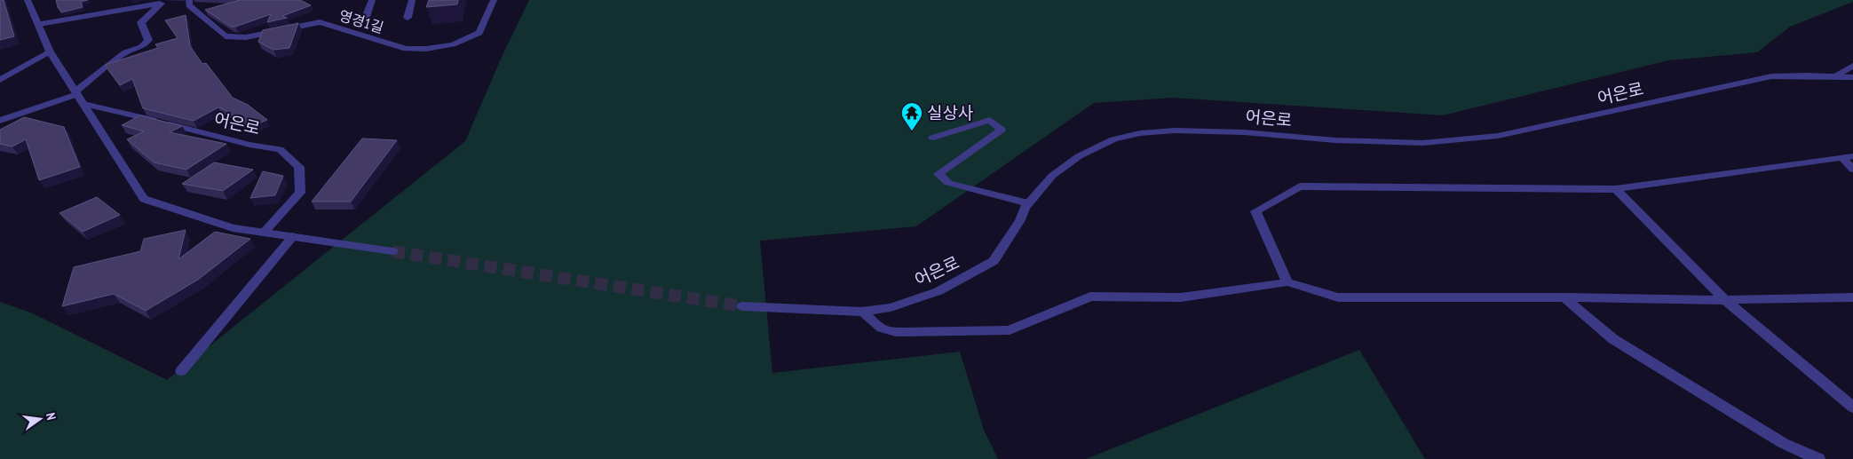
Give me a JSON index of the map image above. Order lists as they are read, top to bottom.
{
  "streets": {
    "street": ["영경1길", "어은로"]
  },
  "places": {
    "temple": ["실상사"]
  },
  "north": "right"
}
